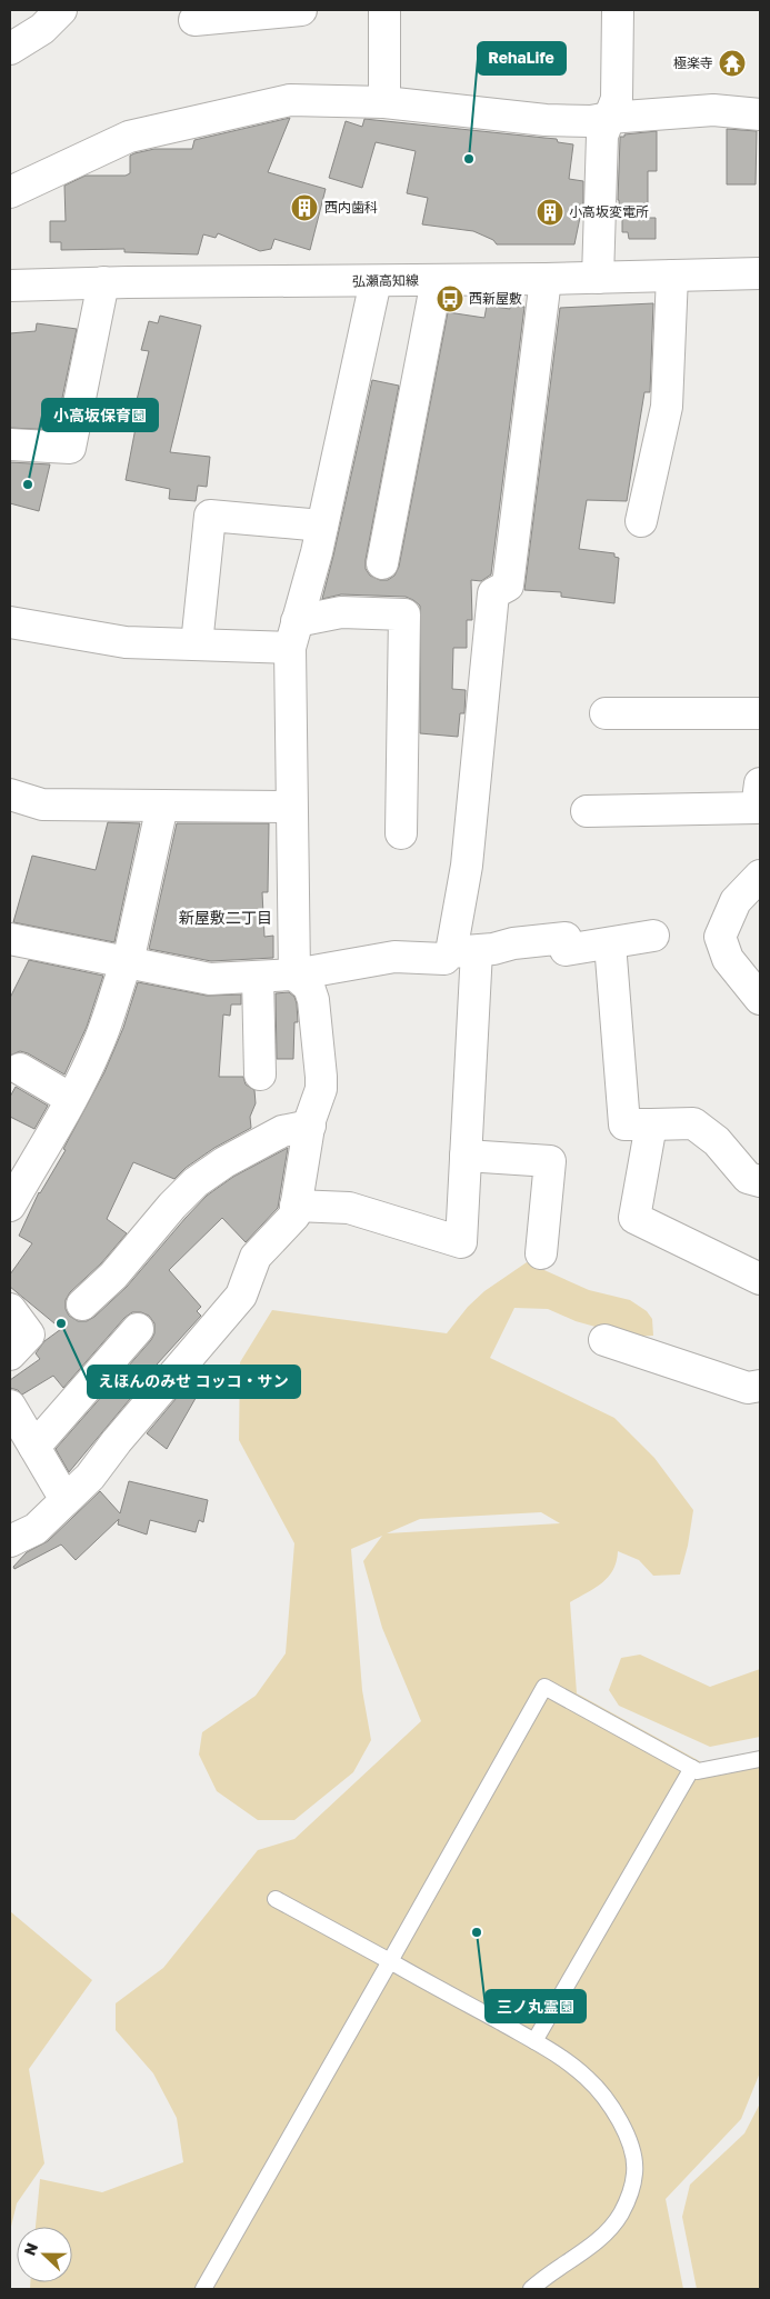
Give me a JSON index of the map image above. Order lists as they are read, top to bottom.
{
  "streets": {
    "street": ["弘瀬高知線"]
  },
  "districts": ["新屋敷二丁目"],
  "places": {
    "temple": ["極楽寺"],
    "other": [
      "RehaLife",
      "小高坂保育園",
      "えほんのみせ コッコ・サン",
      "三ノ丸霊園"
    ],
    "building": ["西内歯科", "小高坂変電所"],
    "bus stop": ["西新屋敷"]
  },
  "north": "left"
}
